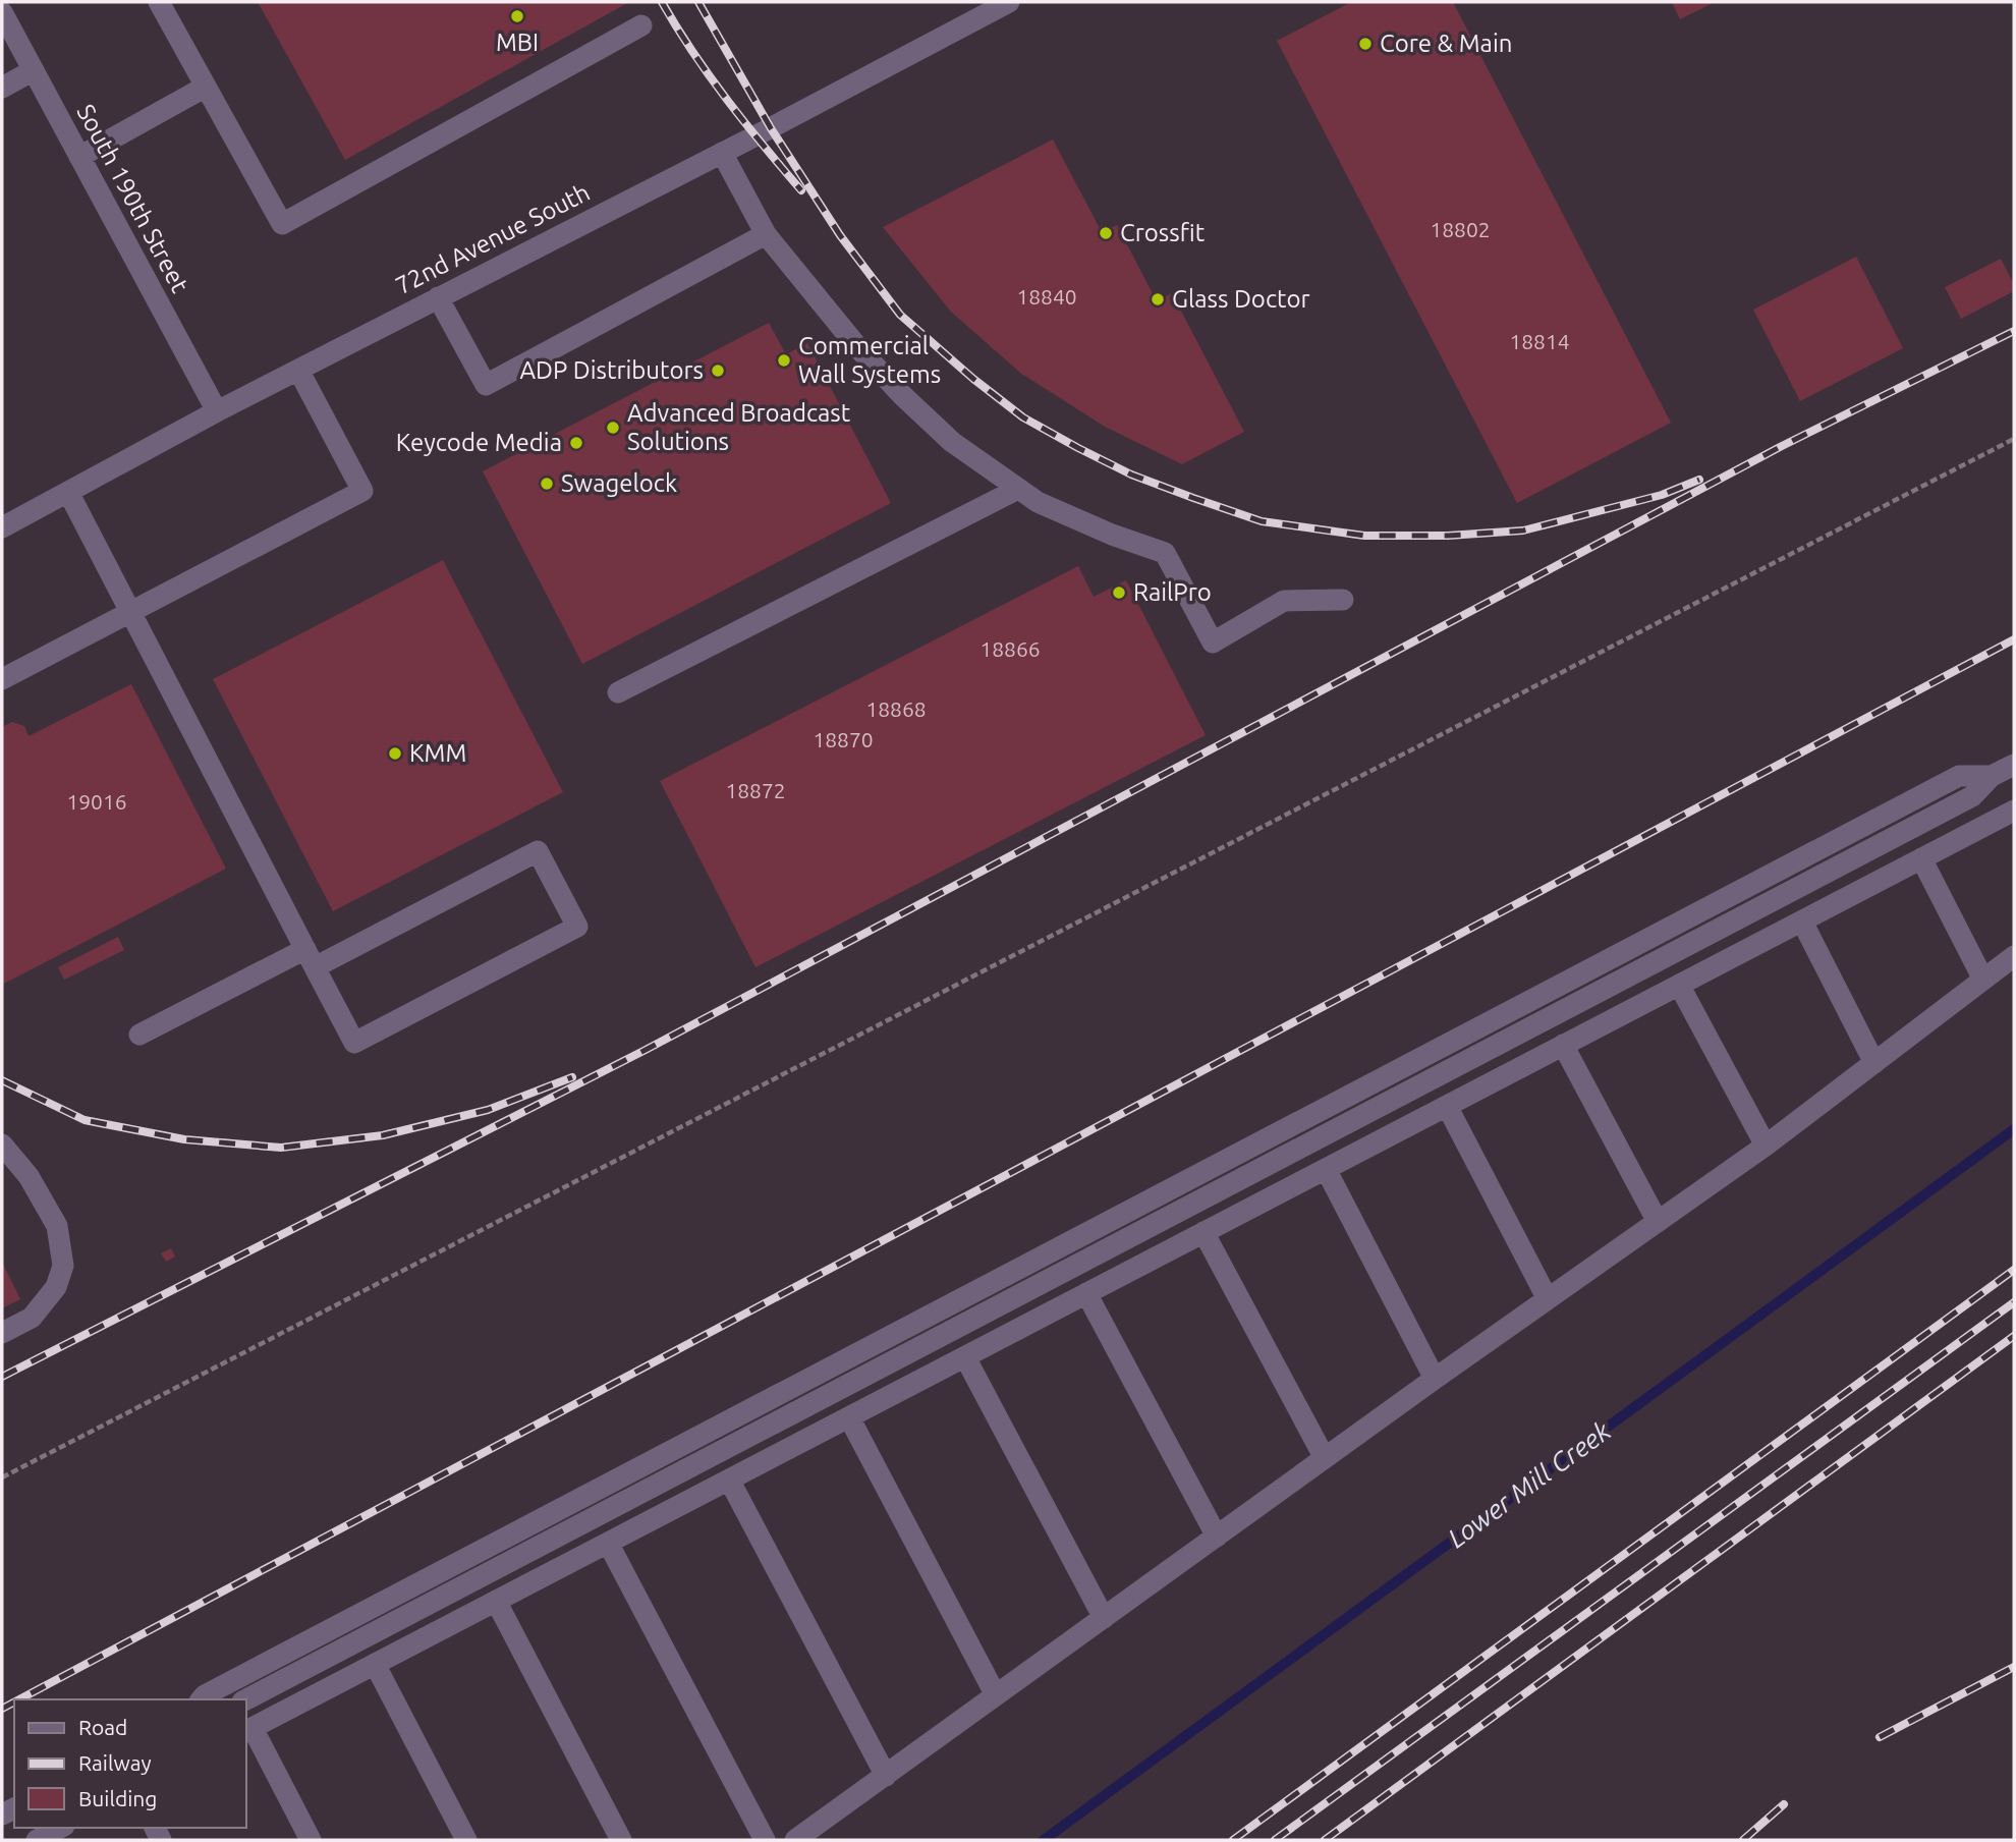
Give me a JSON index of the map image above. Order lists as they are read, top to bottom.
{
  "streets": {
    "street": ["South 190th Street", "72nd Avenue South"]
  },
  "crossings": [
    ["South 190th Street", "72nd Avenue South"]
  ],
  "water": ["Lower Mill Creek"],
  "places": [
    "MBI",
    "Core & Main",
    "Crossfit",
    "Glass Doctor",
    "Commercial Wall Systems",
    "ADP Distributors",
    "Advanced Broadcast Solutions",
    "Keycode Media",
    "Swagelock",
    "RailPro",
    "KMM"
  ],
  "house_numbers": [
    "18802",
    "18840",
    "18814",
    "18866",
    "18868",
    "18870",
    "18872",
    "19016"
  ],
  "legend": ["Road", "Railway", "Building"]
}
